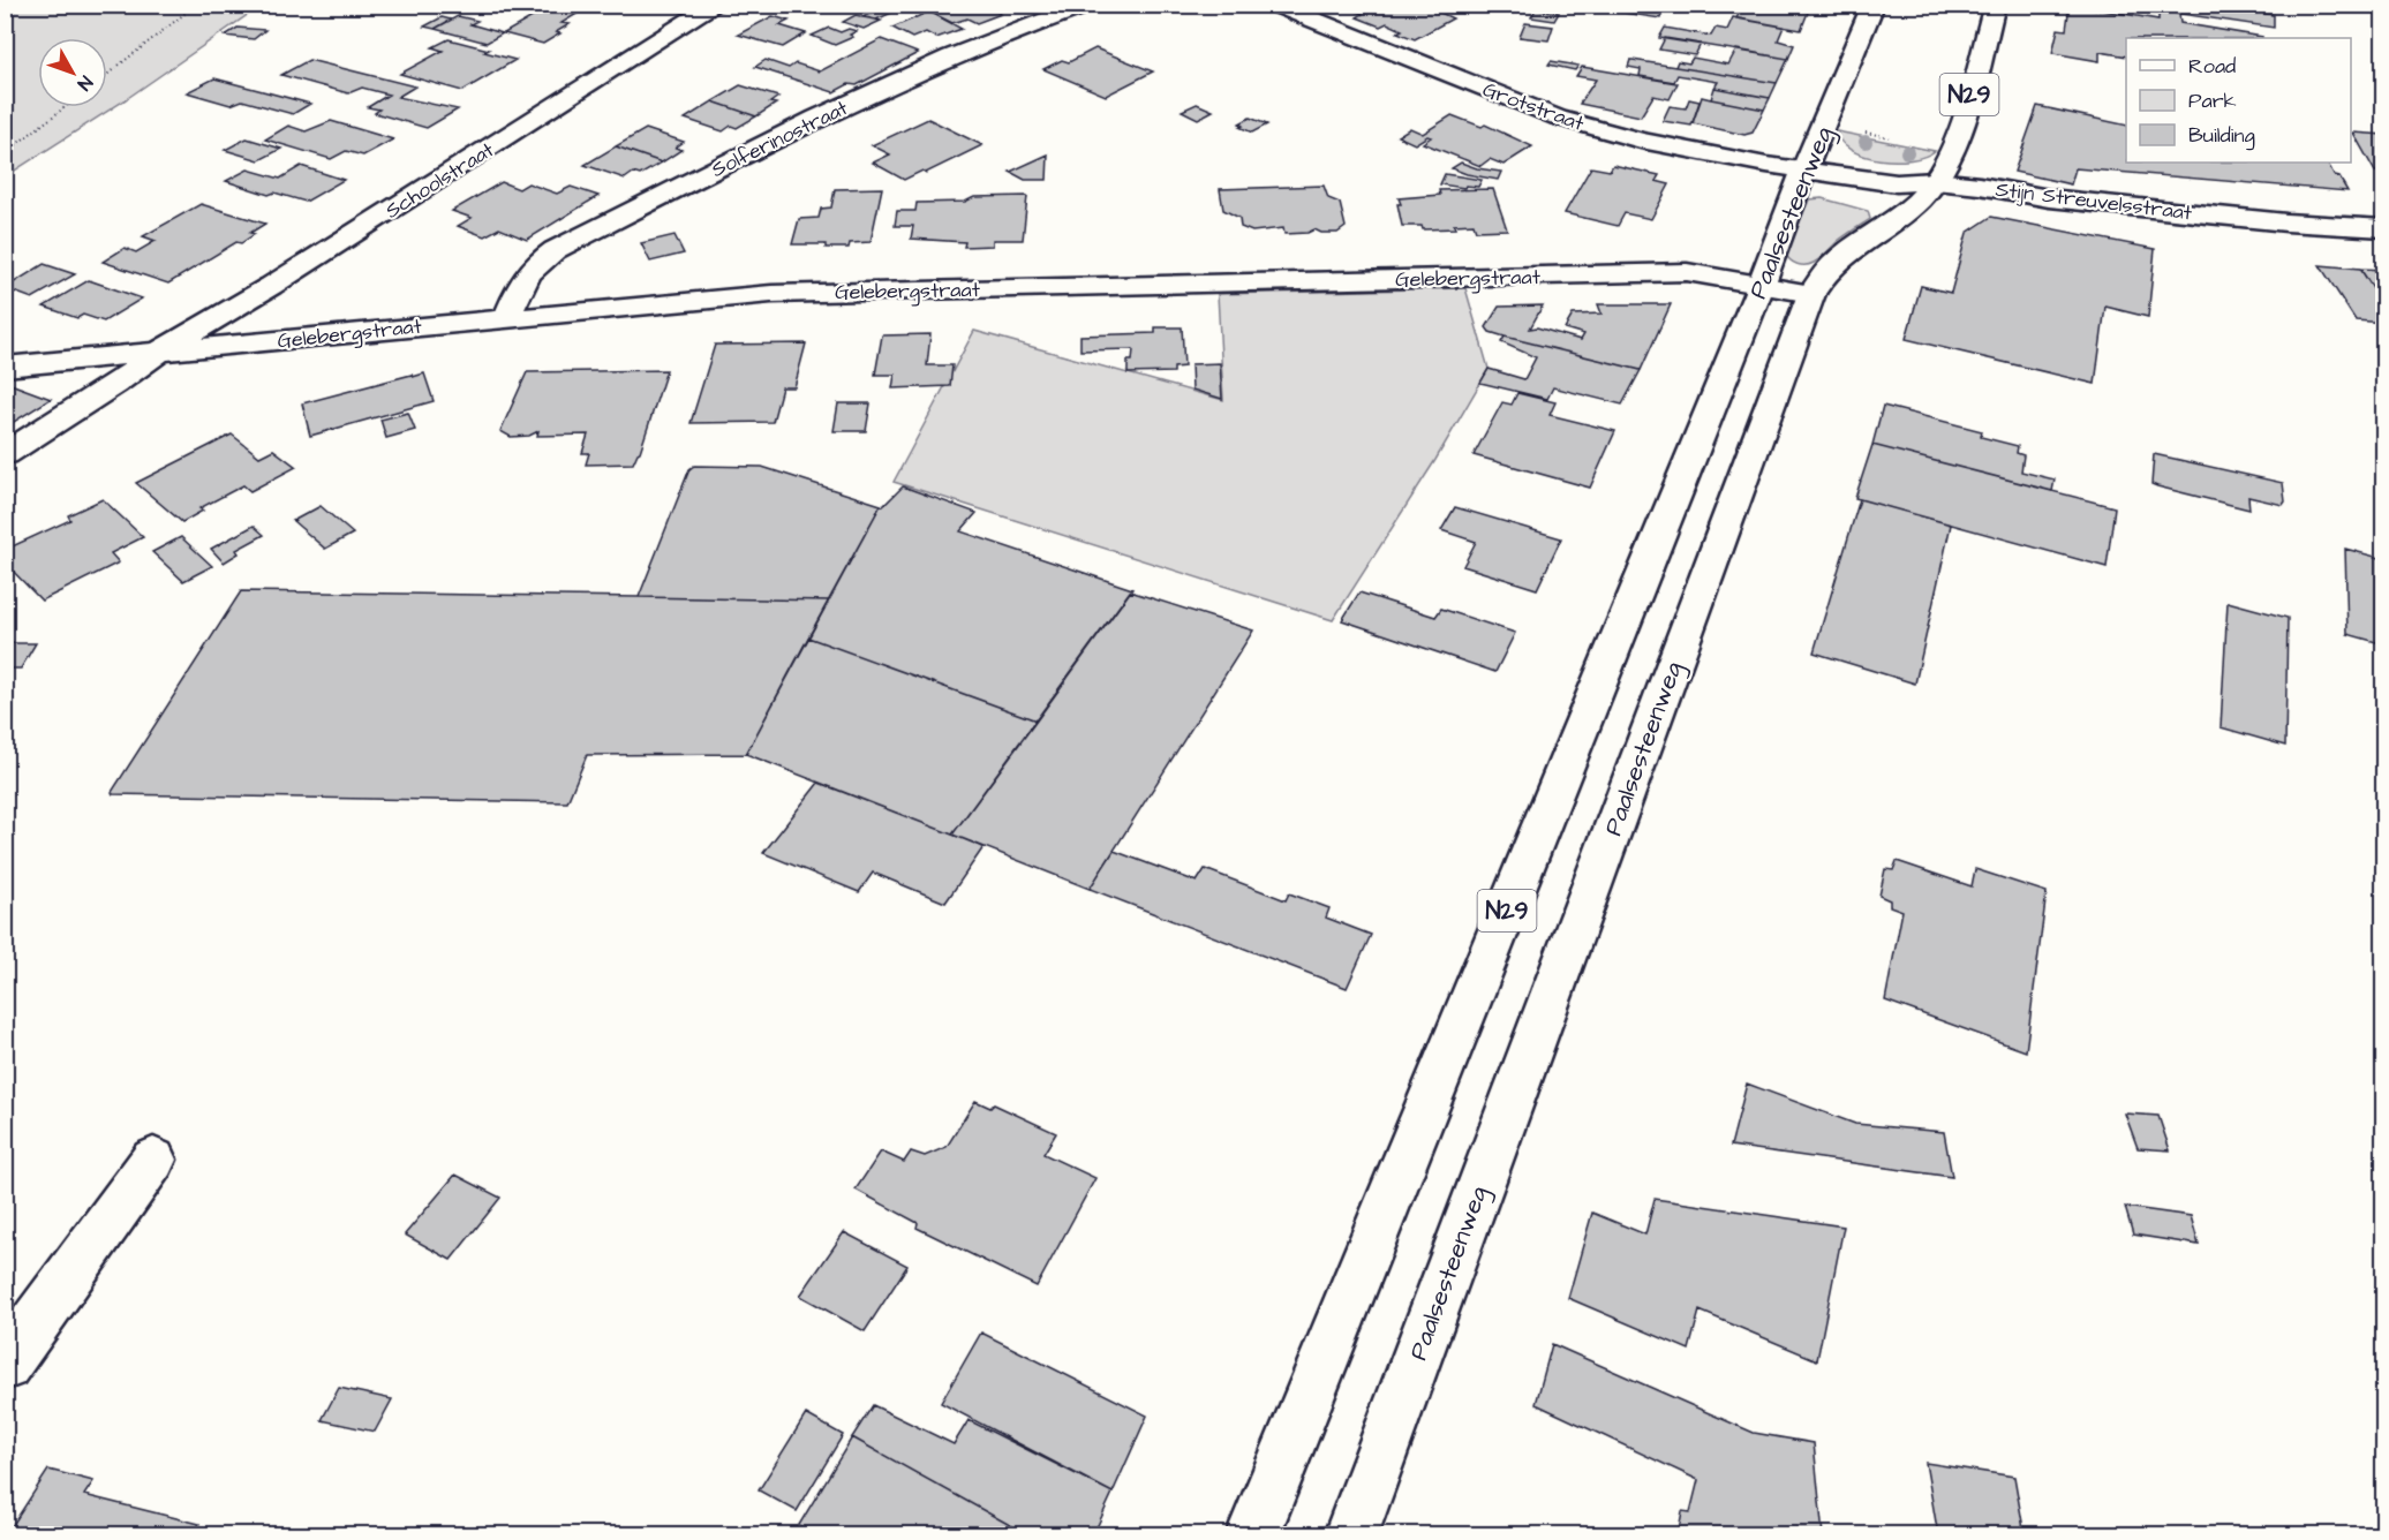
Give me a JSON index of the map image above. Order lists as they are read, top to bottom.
{
  "streets": {
    "street": [
      "N29",
      "Grotstraat",
      "Solferinostraat",
      "Schoolstraat",
      "Stijn Streuvelsstraat",
      "Paalsesteenweg",
      "Gelebergstraat"
    ]
  },
  "crossings": [
    ["Grotstraat", "Stijn Streuvelsstraat"],
    ["Grotstraat", "Paalsesteenweg"],
    ["Solferinostraat", "Gelebergstraat"],
    ["Schoolstraat", "Gelebergstraat"],
    ["Stijn Streuvelsstraat", "Paalsesteenweg"],
    ["Paalsesteenweg", "Gelebergstraat"]
  ],
  "legend": ["Road", "Park", "Building"],
  "north": "bottom right"
}
